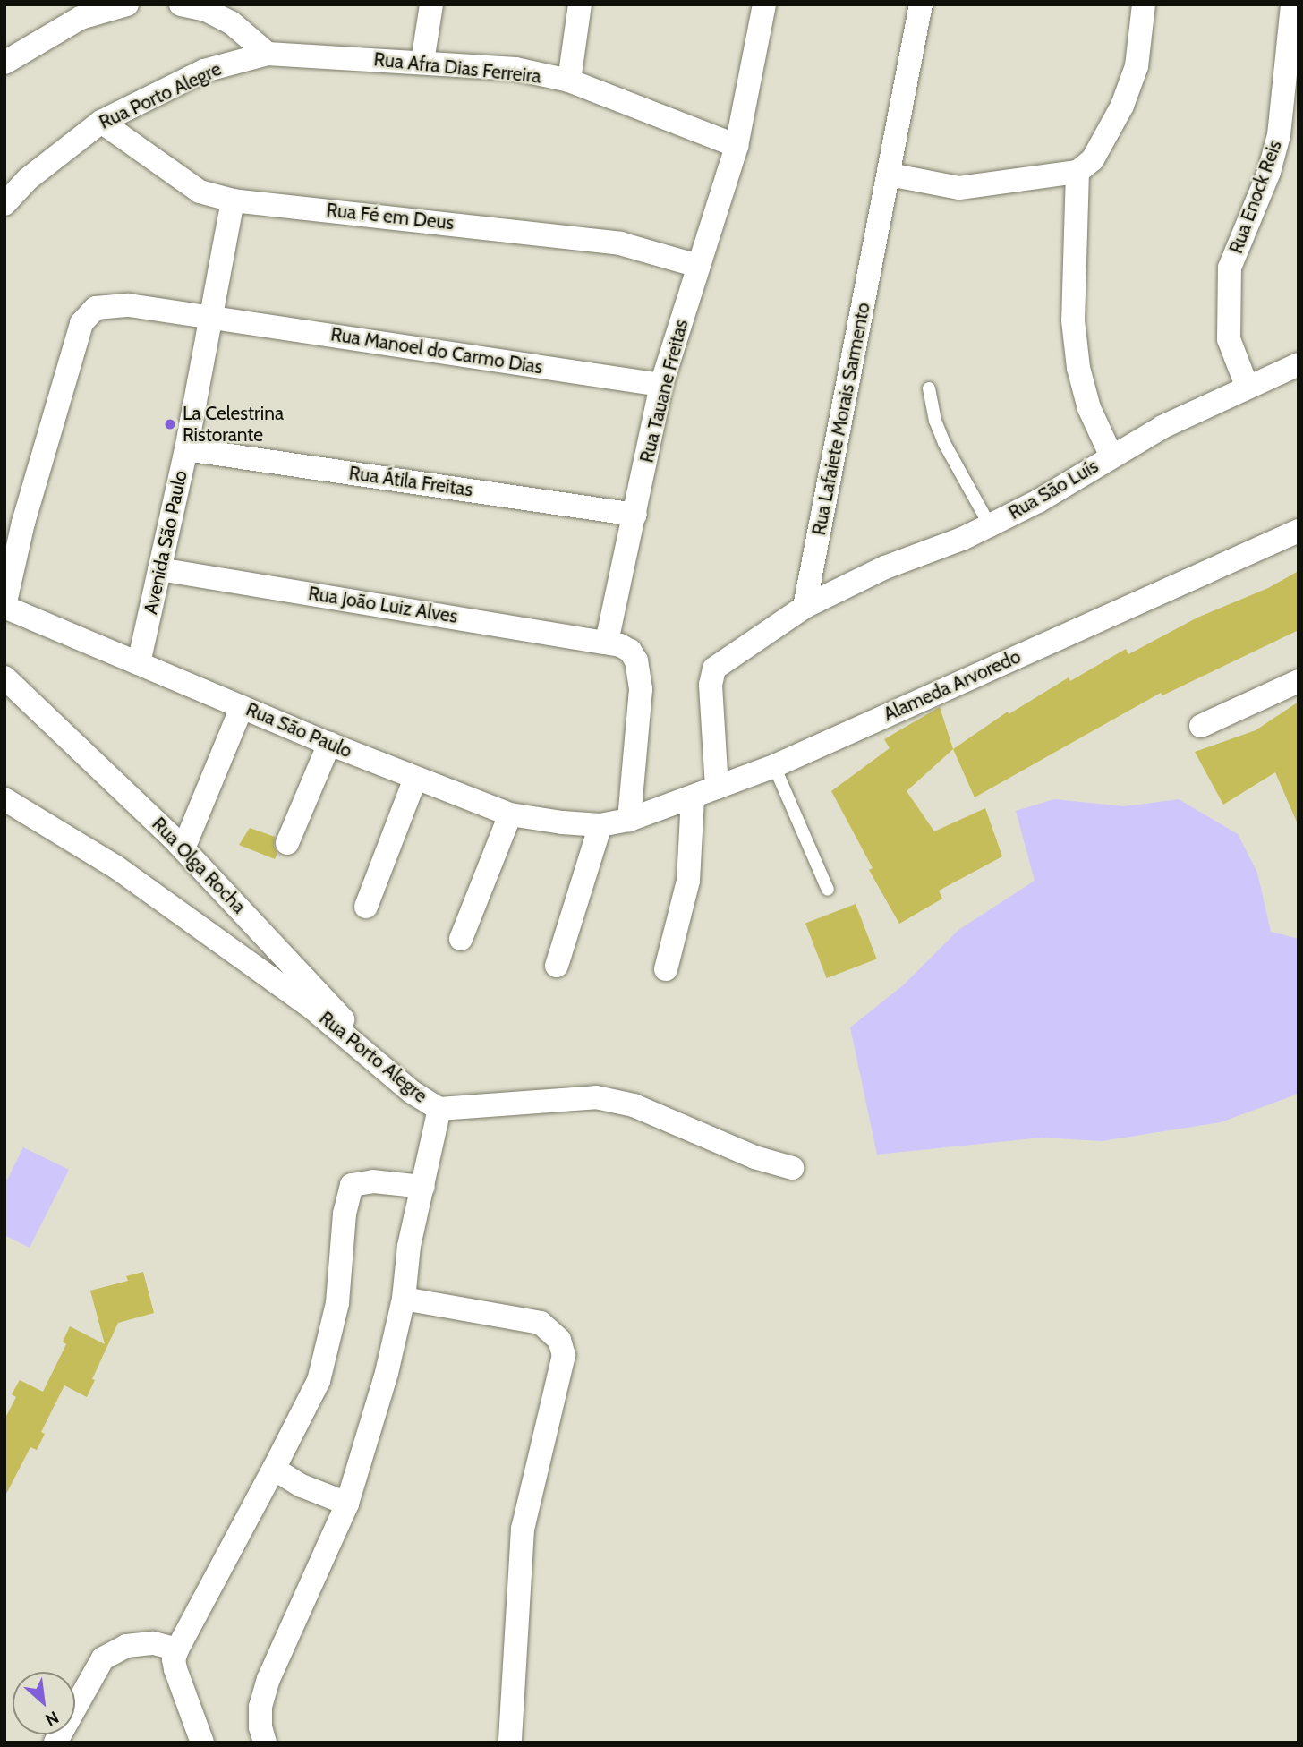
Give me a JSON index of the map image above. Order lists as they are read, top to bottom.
{
  "streets": {
    "street": [
      "Rua Afra Dias Ferreira",
      "Rua Porto Alegre",
      "Rua Enock Reis",
      "Rua Fé em Deus",
      "Rua Manoel do Carmo Dias",
      "Rua Tauane Freitas",
      "Rua Lafaiete Morais Sarmento",
      "Rua Átila Freitas",
      "Rua São Luís",
      "Avenida São Paulo",
      "Rua João Luiz Alves",
      "Alameda Arvoredo",
      "Rua São Paulo",
      "Rua Olga Rocha"
    ]
  },
  "crossings": [
    ["Rua Afra Dias Ferreira", "Rua Porto Alegre"],
    ["Rua Afra Dias Ferreira", "Rua Tauane Freitas"],
    ["Rua Porto Alegre", "Rua Fé em Deus"],
    ["Rua Porto Alegre", "Rua Olga Rocha"],
    ["Rua Enock Reis", "Rua São Luís"],
    ["Rua Fé em Deus", "Rua Tauane Freitas"],
    ["Rua Fé em Deus", "Avenida São Paulo"],
    ["Rua Manoel do Carmo Dias", "Rua Tauane Freitas"],
    ["Rua Manoel do Carmo Dias", "Avenida São Paulo"],
    ["Rua Tauane Freitas", "Rua Átila Freitas"],
    ["Rua Tauane Freitas", "Rua João Luiz Alves"],
    ["Rua Lafaiete Morais Sarmento", "Rua São Luís"],
    ["Rua Átila Freitas", "Avenida São Paulo"],
    ["Avenida São Paulo", "Rua João Luiz Alves"],
    ["Avenida São Paulo", "Rua São Paulo"],
    ["Alameda Arvoredo", "Rua São Paulo"]
  ],
  "places": ["La Celestrina Ristorante"],
  "north": "bottom right"
}
